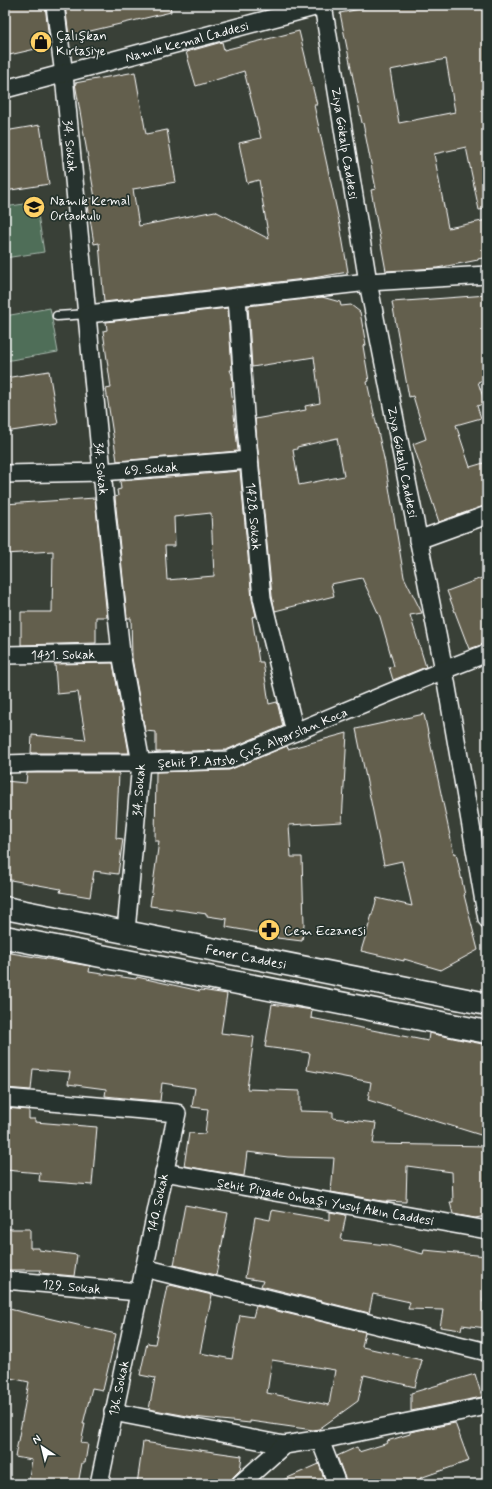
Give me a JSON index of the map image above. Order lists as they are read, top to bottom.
{
  "streets": {
    "main road": ["Fener Caddesi"],
    "street": [
      "Namık Kemal Caddesi",
      "Ziya Gökalp Caddesi",
      "34. Sokak",
      "69. Sokak",
      "1428. Sokak",
      "1431. Sokak",
      "Şehit P. Astsb. Çvş. Alparslan Koca",
      "Şehit Piyade Onbaşı Yusuf Akın Caddesi",
      "140. Sokak",
      "129. Sokak",
      "136. Sokak"
    ]
  },
  "crossings": [
    ["Namık Kemal Caddesi", "Ziya Gökalp Caddesi"],
    ["Namık Kemal Caddesi", "34. Sokak"],
    ["Ziya Gökalp Caddesi", "Şehit P. Astsb. Çvş. Alparslan Koca"],
    ["34. Sokak", "69. Sokak"],
    ["34. Sokak", "1431. Sokak"],
    ["34. Sokak", "Şehit P. Astsb. Çvş. Alparslan Koca"],
    ["34. Sokak", "Fener Caddesi"],
    ["69. Sokak", "1428. Sokak"],
    ["1428. Sokak", "Şehit P. Astsb. Çvş. Alparslan Koca"],
    ["Şehit Piyade Onbaşı Yusuf Akın Caddesi", "140. Sokak"],
    ["140. Sokak", "129. Sokak"],
    ["140. Sokak", "136. Sokak"],
    ["129. Sokak", "136. Sokak"]
  ],
  "places": {
    "shop": ["Çalışkan Kırtasiye"],
    "school or university": ["Namık Kemal Ortaokulu"],
    "pharmacy": ["Cem Eczanesi"]
  },
  "north": "top left"
}
